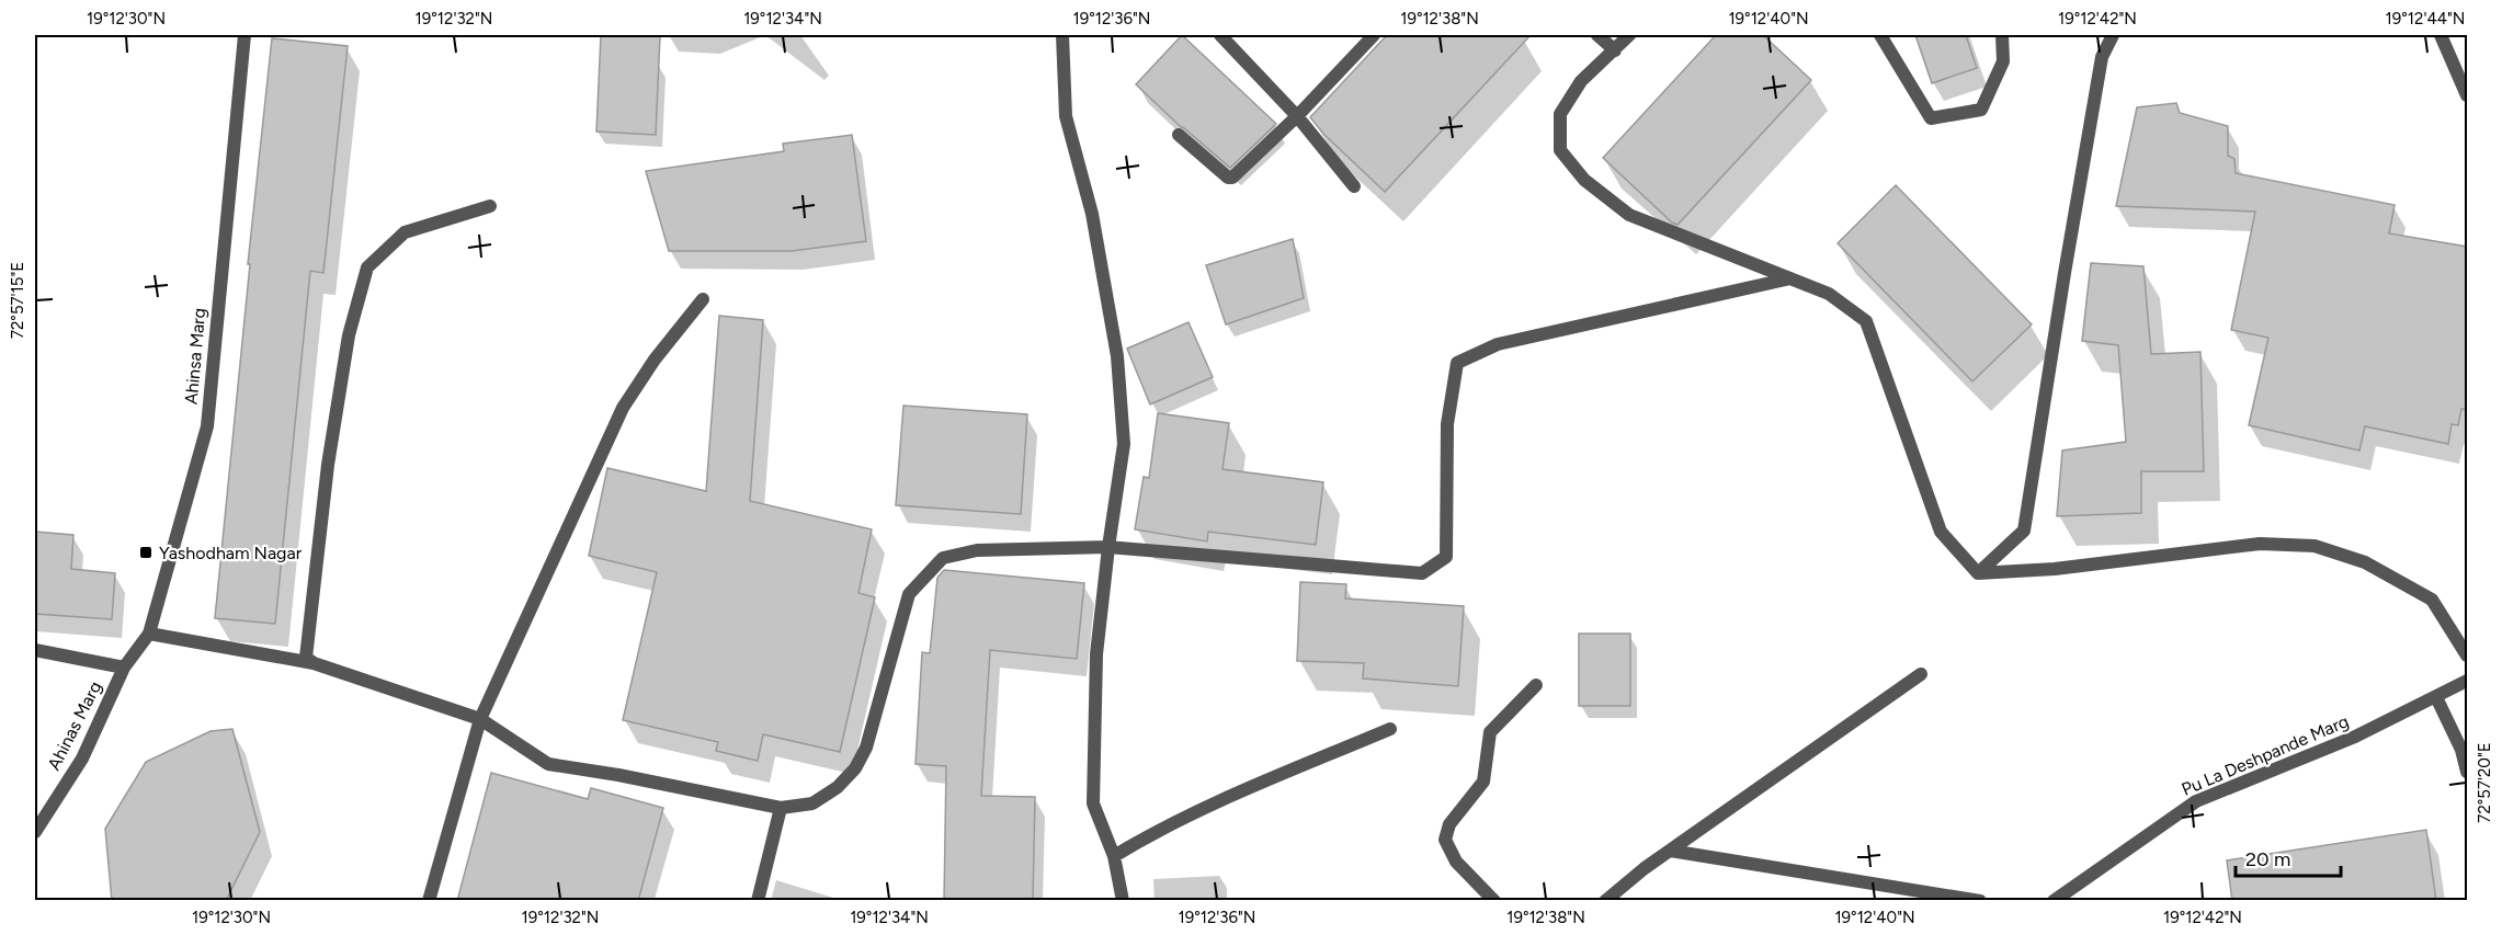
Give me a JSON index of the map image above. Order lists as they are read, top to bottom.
{
  "streets": {
    "street": ["Ahinsa Marg", "Ahinas Marg", "Pu La Deshpande Marg"]
  },
  "crossings": [
    ["Ahinsa Marg", "Ahinas Marg"]
  ],
  "places": {
    "transit": ["Yashodham Nagar"]
  },
  "scale_bar": "20 m",
  "coordinates": [
    "19°12'30\"N",
    "19°12'32\"N",
    "19°12'34\"N",
    "19°12'36\"N",
    "19°12'38\"N",
    "19°12'40\"N",
    "19°12'42\"N",
    "19°12'44\"N",
    "72°57'15\"E",
    "72°57'20\"E"
  ]
}
